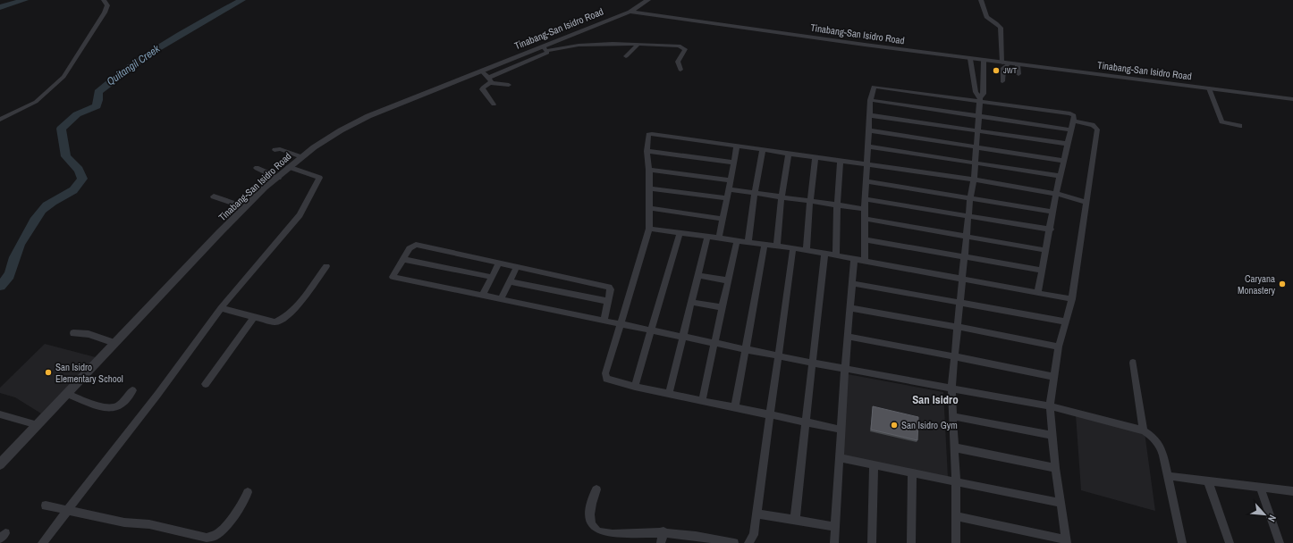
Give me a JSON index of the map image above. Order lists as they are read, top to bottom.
{
  "streets": {
    "street": ["Tinabang-San Isidro Road"]
  },
  "districts": ["San Isidro"],
  "water": ["Quitangil Creek"],
  "places": [
    "JWT",
    "Caryana Monastery",
    "San Isidro Elementary School",
    "San Isidro Gym"
  ],
  "north": "bottom right"
}
